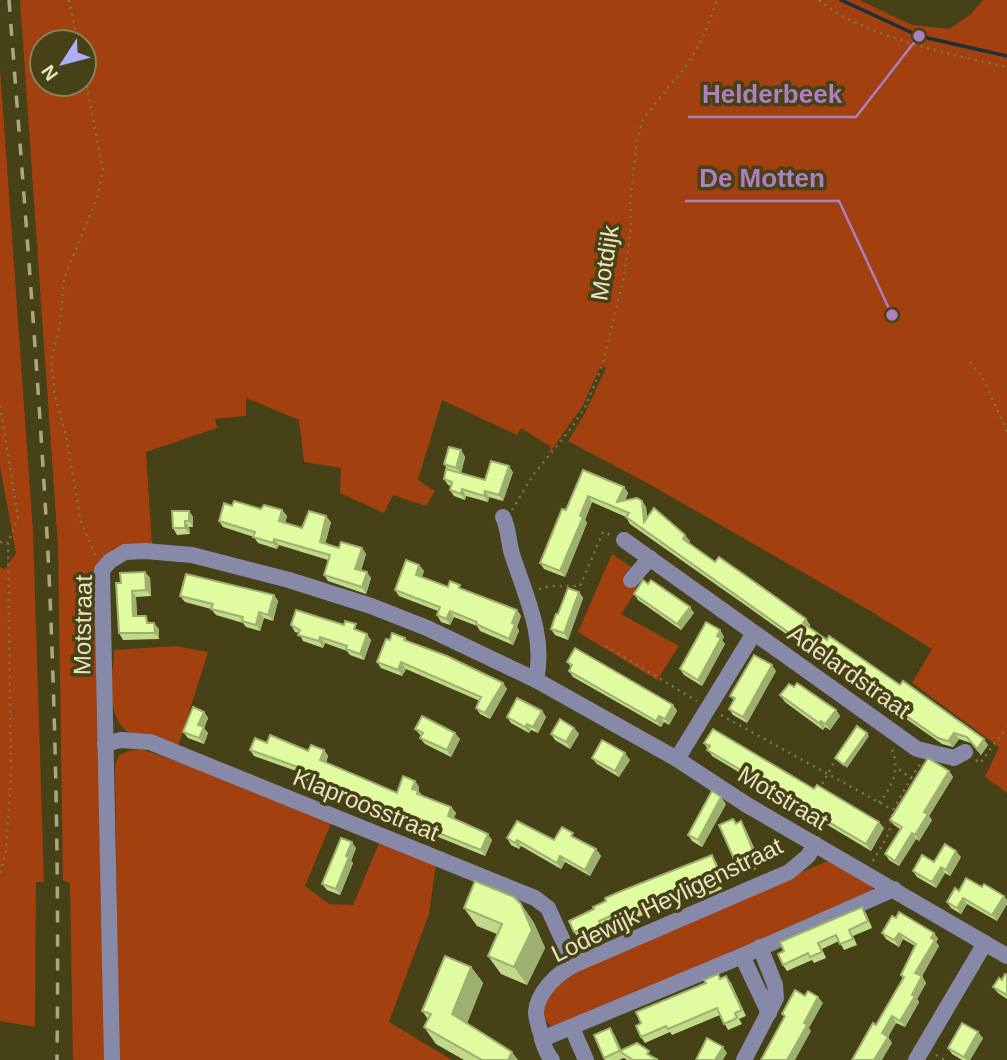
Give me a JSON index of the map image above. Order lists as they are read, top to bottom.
{
  "streets": {
    "street": [
      "Motstraat",
      "Adelardstraat",
      "Klaproosstraat",
      "Lodewijk Heyligenstraat"
    ],
    "path": ["Motdijk"]
  },
  "crossings": [
    ["Motstraat", "Adelardstraat"],
    ["Motstraat", "Klaproosstraat"],
    ["Motstraat", "Lodewijk Heyligenstraat"],
    ["Klaproosstraat", "Lodewijk Heyligenstraat"]
  ],
  "places": ["Helderbeek", "De Motten"],
  "north": "bottom left"
}
